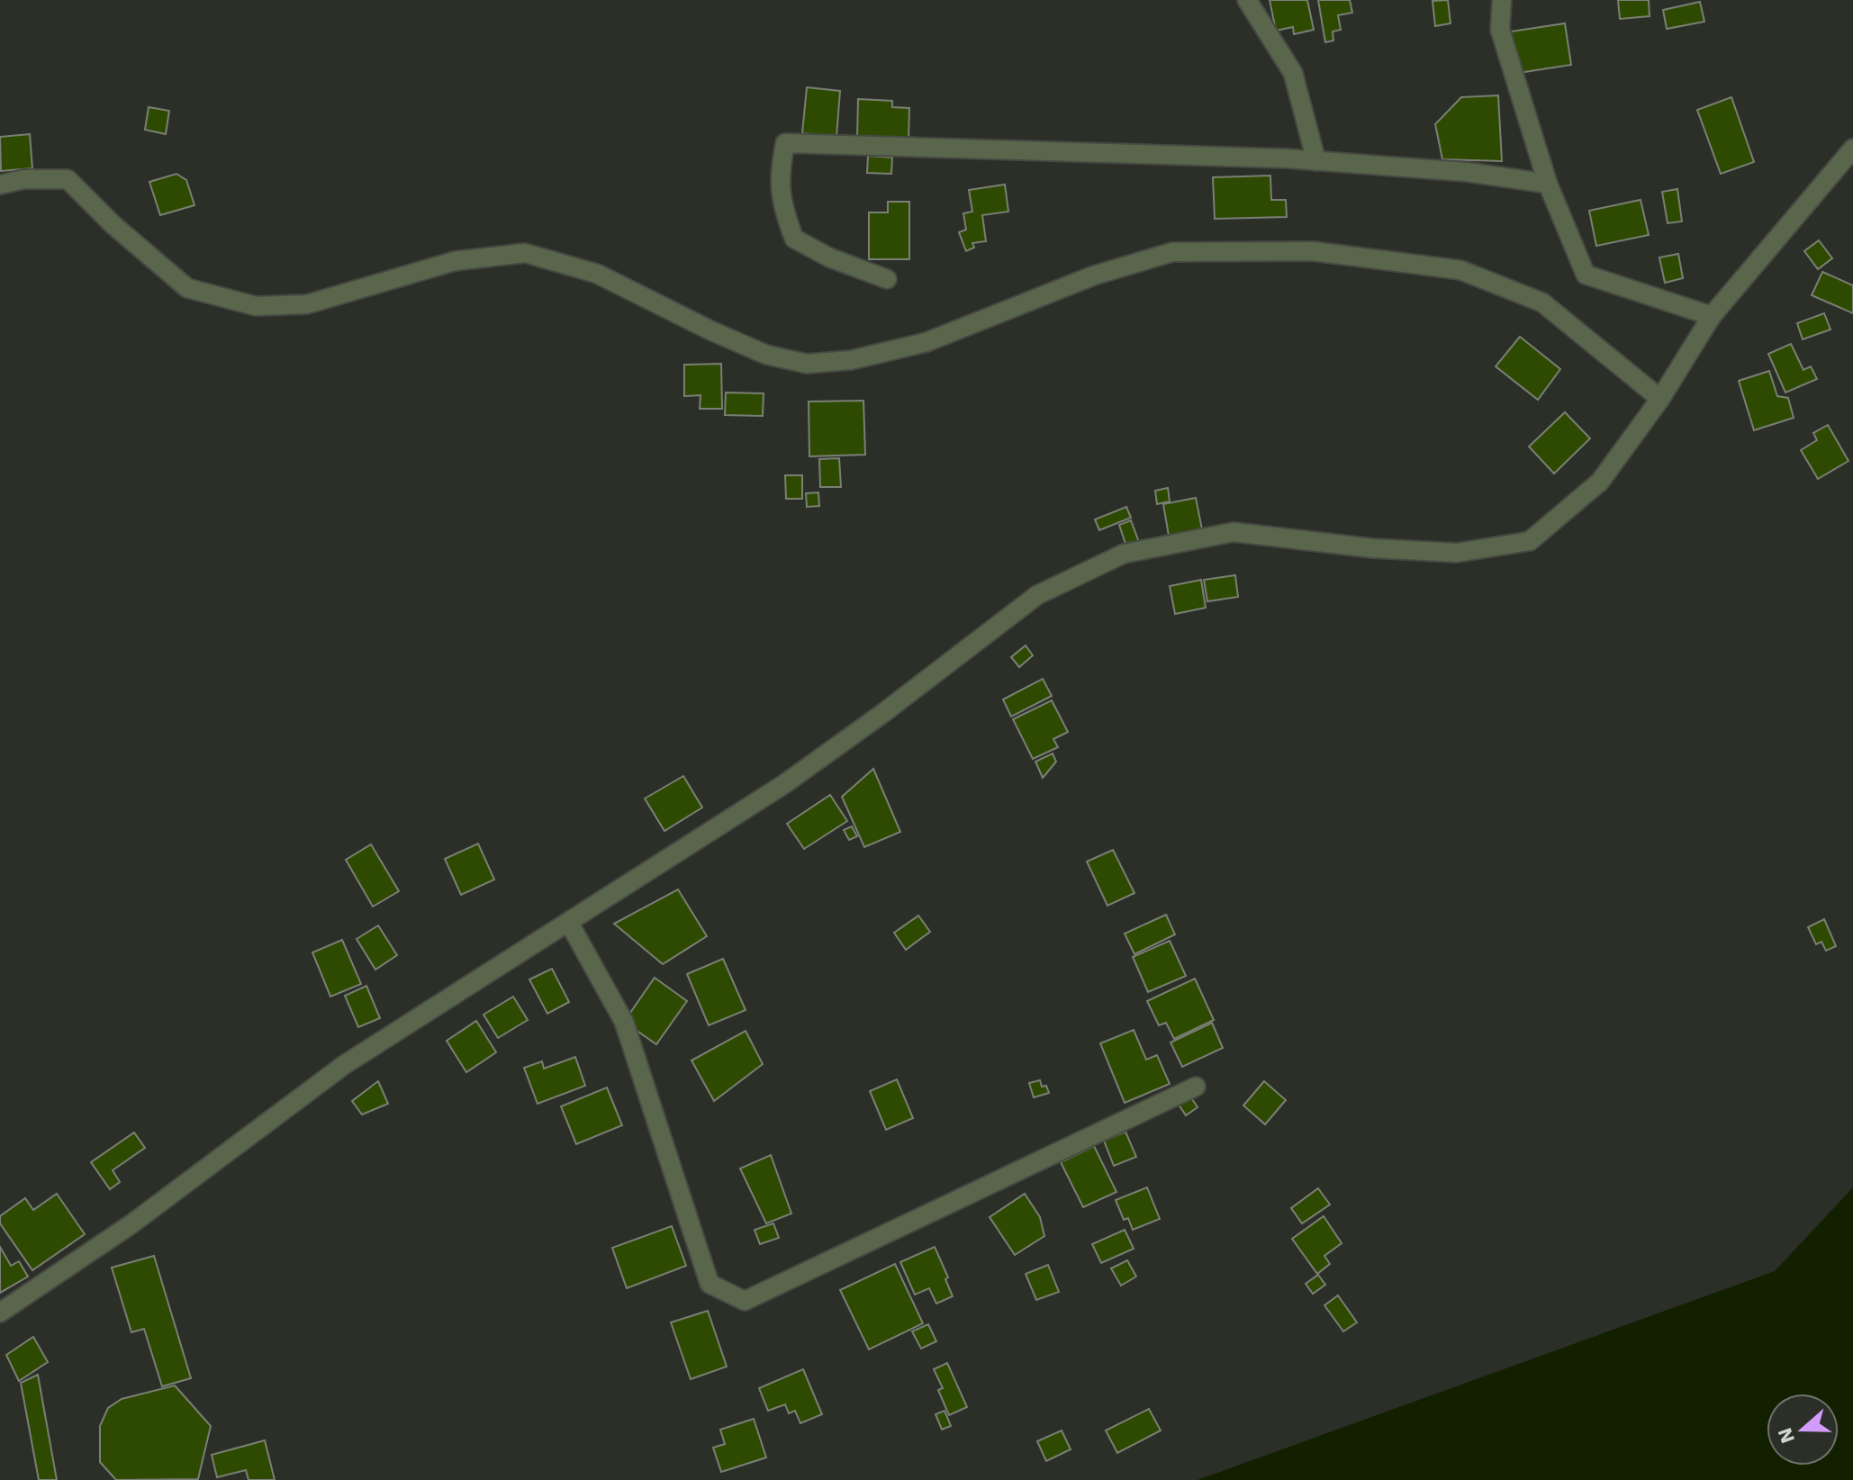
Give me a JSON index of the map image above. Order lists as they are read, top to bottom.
{
  "north": "left"
}
